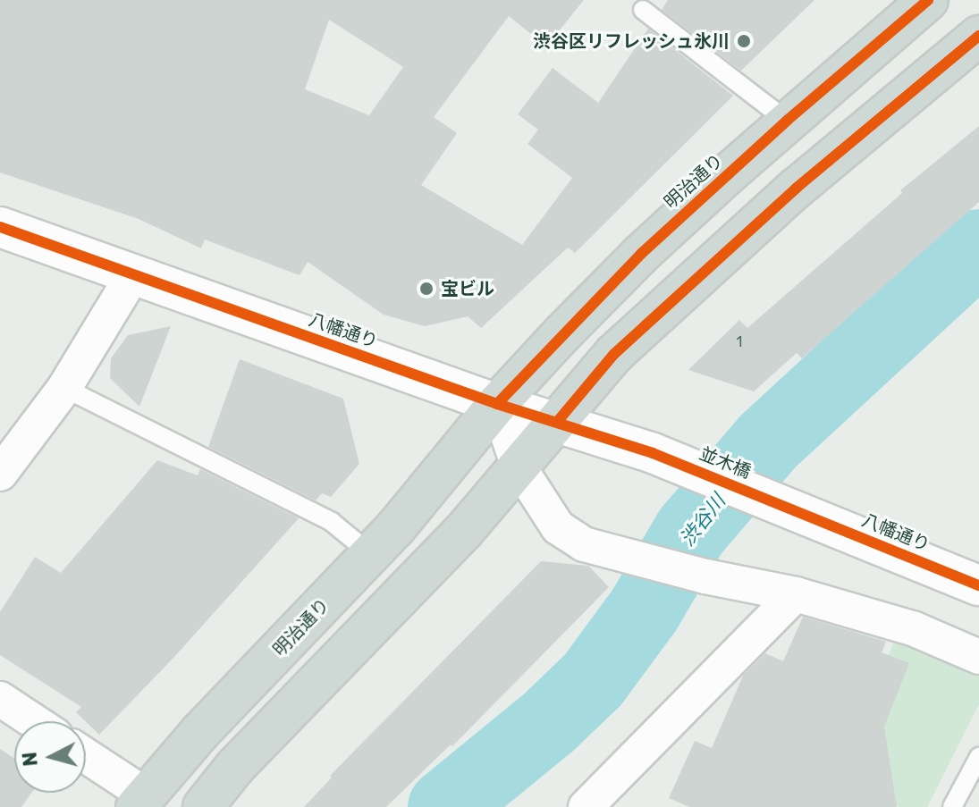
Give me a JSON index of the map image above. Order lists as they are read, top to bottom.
{
  "streets": {
    "main road": ["明治通り"],
    "street": ["八幡通り", "並木橋"]
  },
  "crossings": [
    ["明治通り", "八幡通り"],
    ["八幡通り", "並木橋"]
  ],
  "water": ["渋谷川"],
  "places": ["渋谷区リフレッシュ氷川", "宝ビル"],
  "house_numbers": ["1"],
  "north": "left"
}
